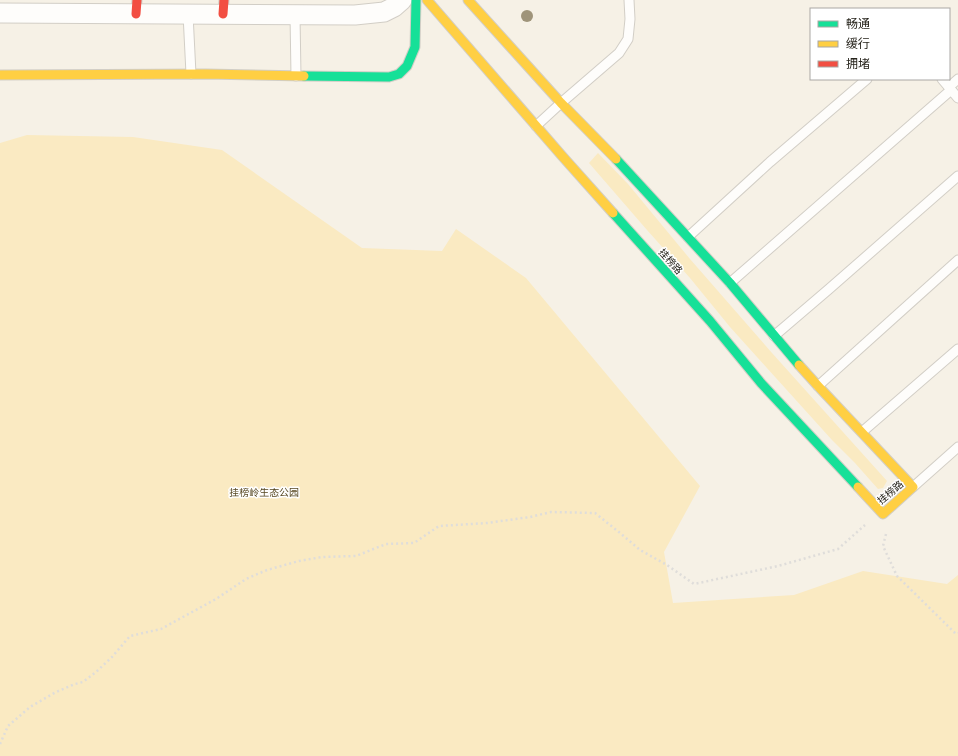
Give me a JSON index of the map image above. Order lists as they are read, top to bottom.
{
  "streets": {
    "street": ["挂榜路"]
  },
  "parks": ["挂榜岭生态公园"],
  "legend": ["畅通", "缓行", "拥堵"]
}
